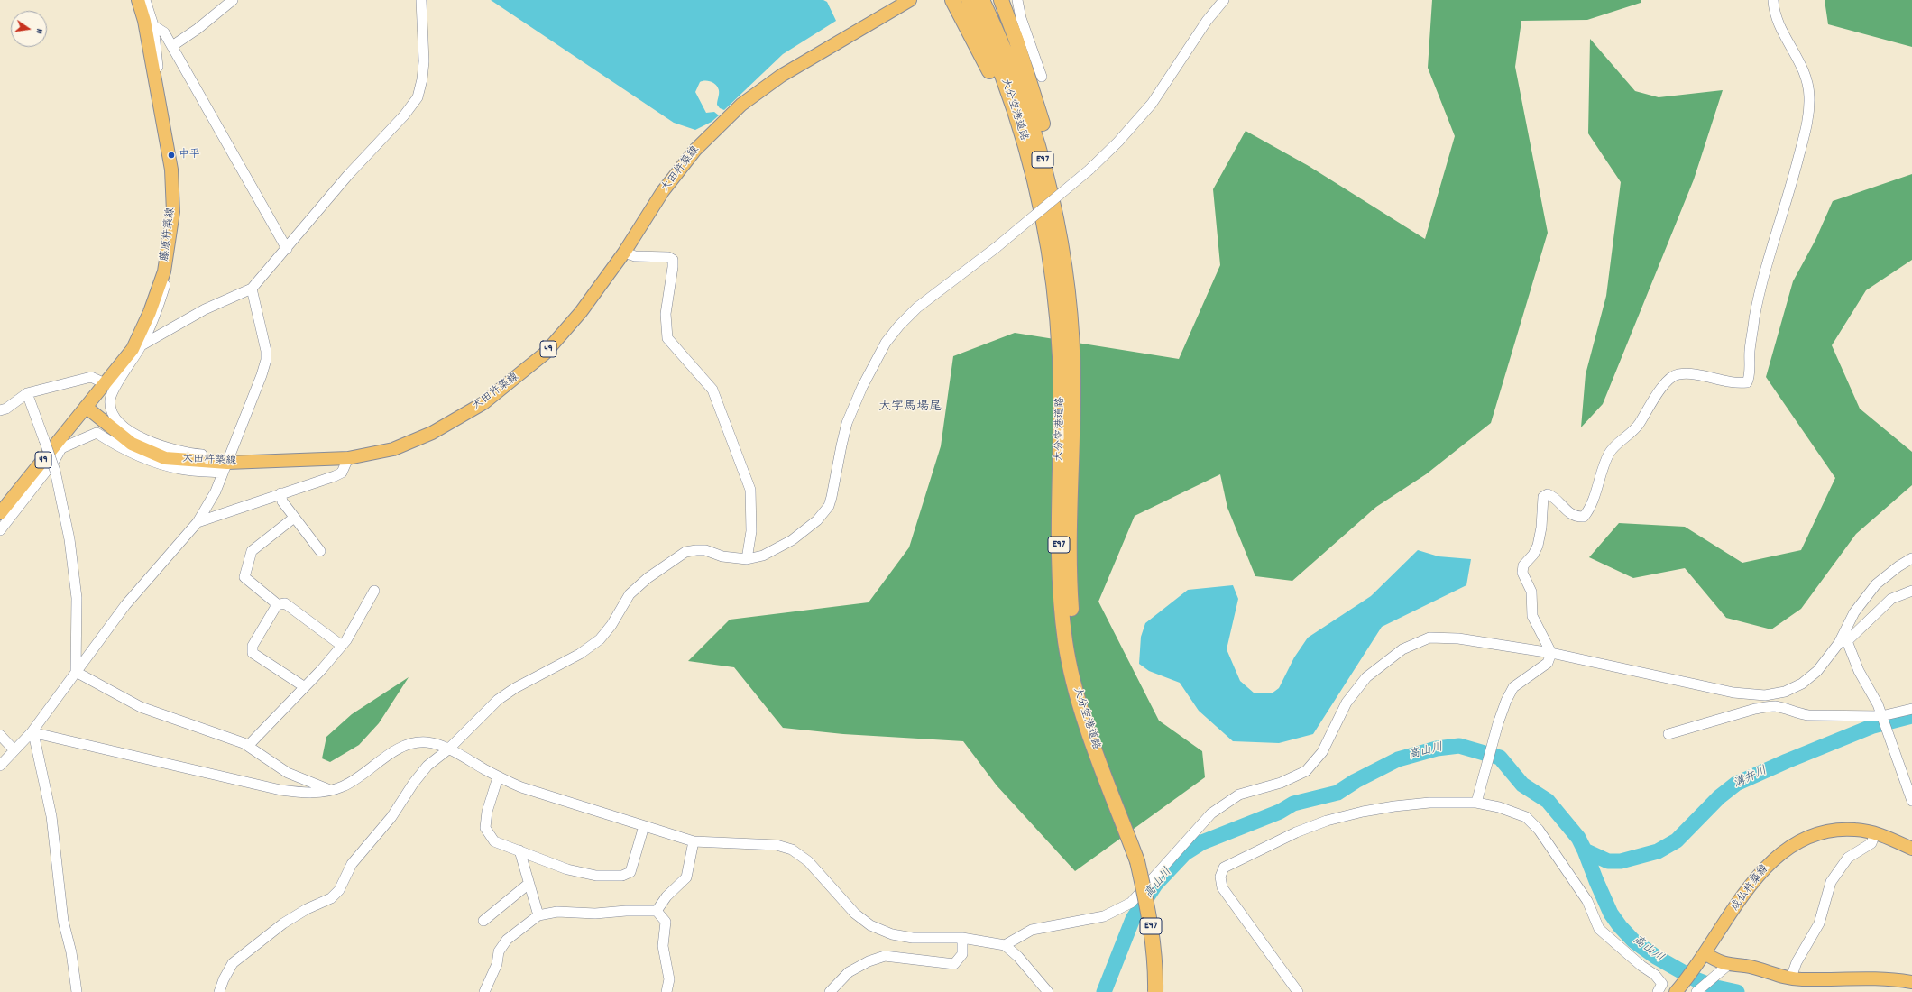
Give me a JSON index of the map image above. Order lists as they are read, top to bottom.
{
  "streets": {
    "highway": ["大分空港道路", "E97"],
    "main road": [
      "大田杵築線",
      "藤原杵築線",
      "49",
      "成仏杵築線"
    ]
  },
  "crossings": [
    ["大田杵築線", "藤原杵築線"],
    ["大田杵築線", "49"],
    ["藤原杵築線", "49"]
  ],
  "districts": ["大字馬場尾"],
  "water": ["高山川", "溝井川"],
  "places": ["中平"],
  "north": "right"
}
